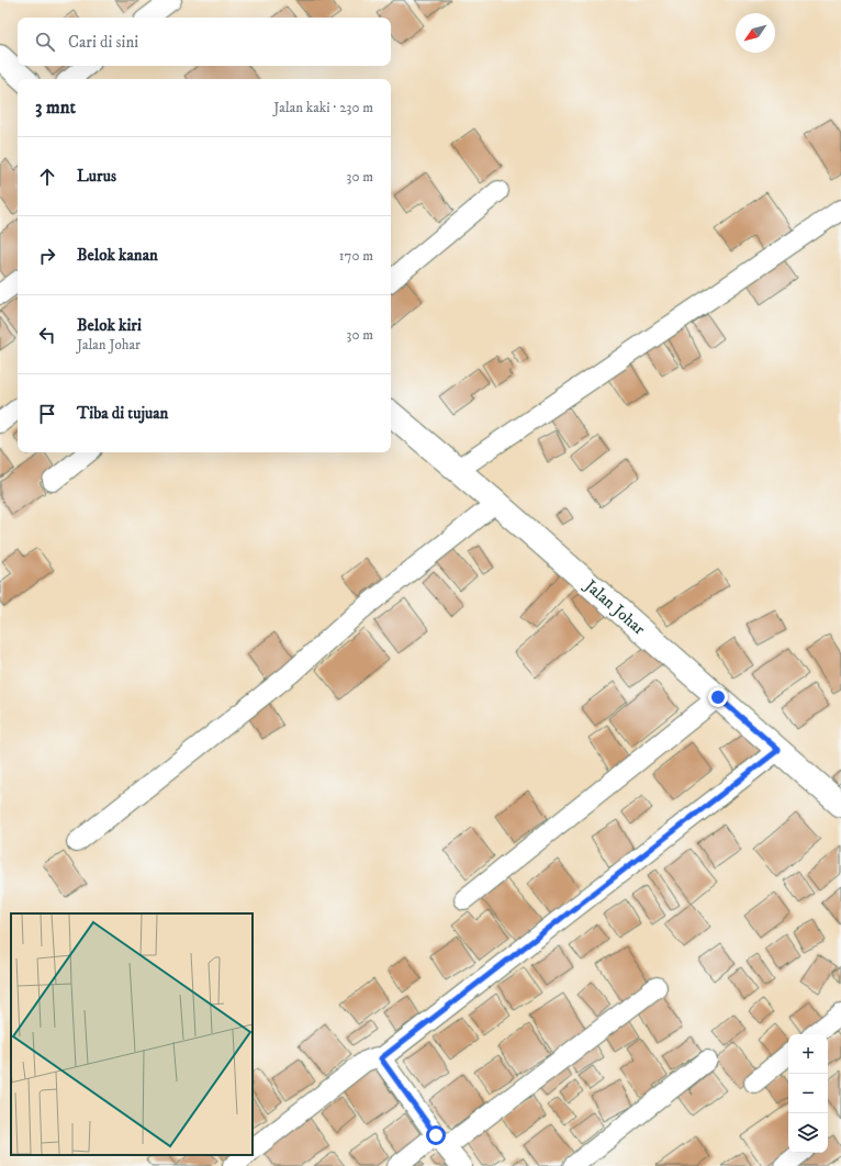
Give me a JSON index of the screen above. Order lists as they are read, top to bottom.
{
  "streets": {
    "street": ["Jalan Johar"]
  },
  "north": "bottom left",
  "page": {
    "search": "Cari di sini",
    "heading": ["3 mnt", "Jalan kaki · 230 m"],
    "list": [
      ["Lurus", "30 m"],
      ["Belok kanan", "170 m"],
      ["Belok kiri", "Jalan Johar", "30 m"],
      "Tiba di tujuan"
    ],
    "map_buttons": ["+", "−"]
  }
}
